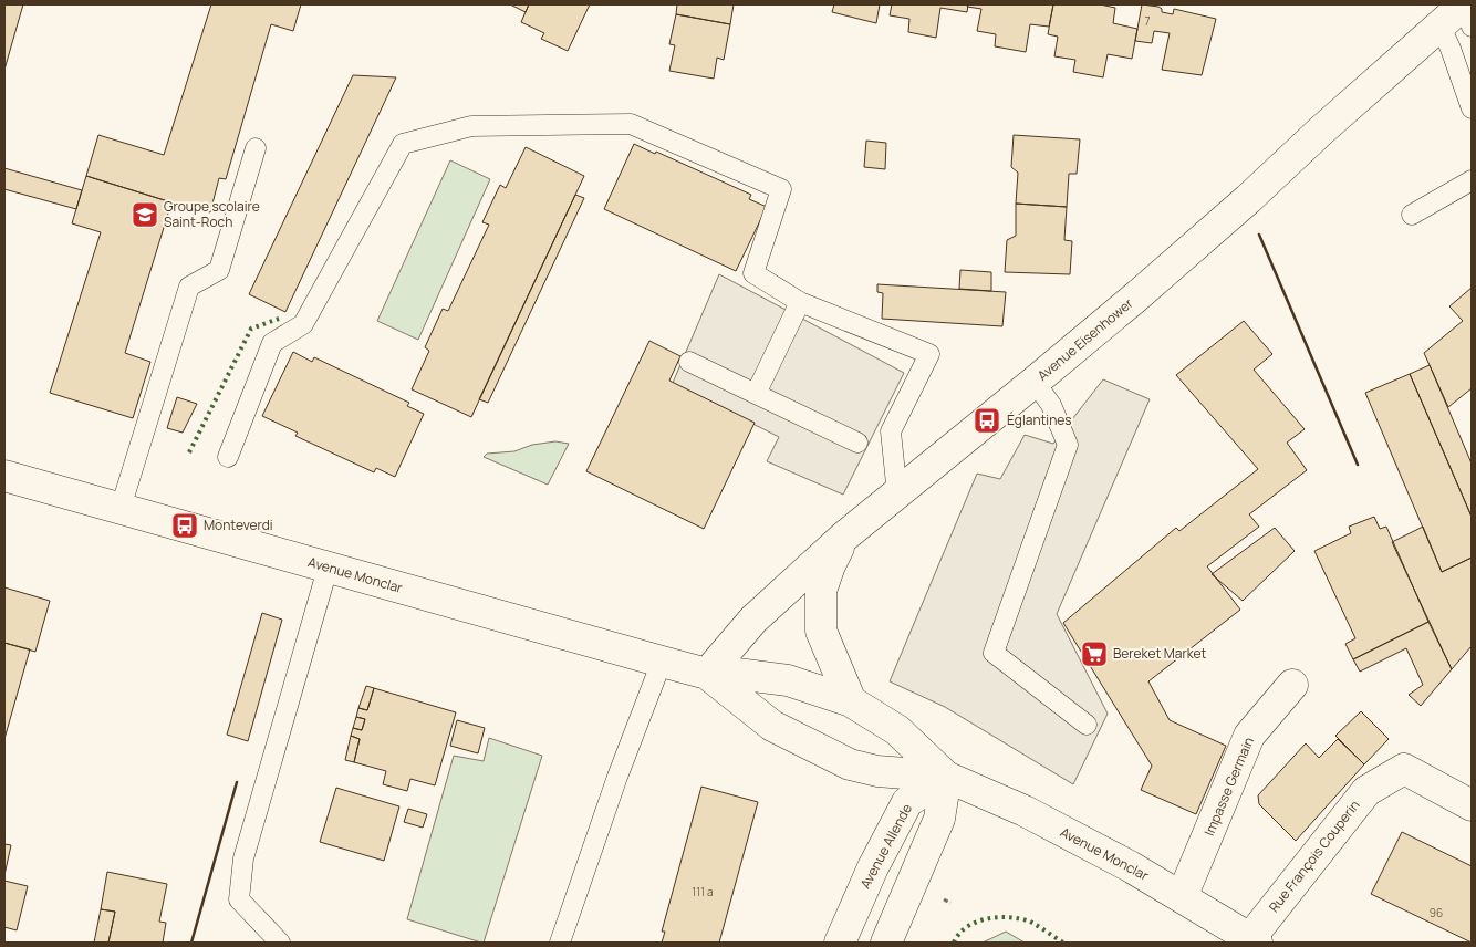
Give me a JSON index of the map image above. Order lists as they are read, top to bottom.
{
  "streets": {
    "street": [
      "Avenue Eisenhower",
      "Avenue Monclar",
      "Impasse Germain",
      "Avenue Allende",
      "Rue François Couperin"
    ]
  },
  "crossings": [
    ["Avenue Eisenhower", "Avenue Monclar"],
    ["Avenue Monclar", "Impasse Germain"],
    ["Avenue Monclar", "Avenue Allende"],
    ["Avenue Monclar", "Rue François Couperin"]
  ],
  "places": {
    "school or university": ["Groupe scolaire Saint-Roch"],
    "bus stop": ["Églantines", "Monteverdi"],
    "supermarket": ["Bereket Market"]
  },
  "house_numbers": ["7", "111 a", "96"]
}
